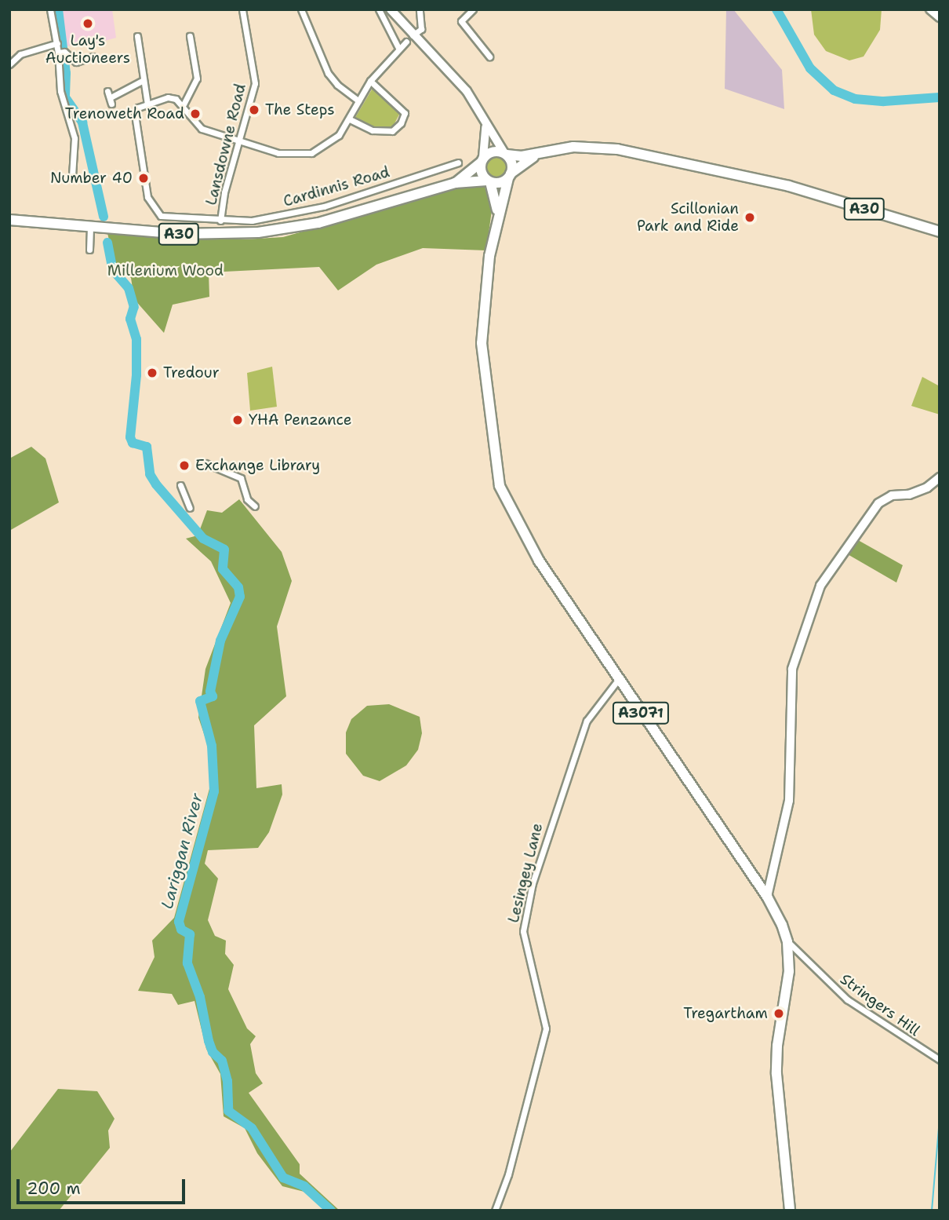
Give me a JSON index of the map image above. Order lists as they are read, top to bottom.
{
  "streets": {
    "main road": ["A30", "A3071"],
    "street": [
      "Lansdowne Road",
      "Cardinnis Road",
      "Lesingey Lane",
      "Stringers Hill"
    ]
  },
  "crossings": [
    ["Lansdowne Road", "Cardinnis Road"],
    ["A30", "A3071"],
    ["A3071", "Lesingey Lane"],
    ["A3071", "Stringers Hill"]
  ],
  "water": ["Lariggan River"],
  "parks": ["Millenium Wood"],
  "places": [
    "Lay's Auctioneers",
    "The Steps",
    "Trenoweth Road",
    "Number 40",
    "Scillonian Park and Ride",
    "Tredour",
    "YHA Penzance",
    "Exchange Library",
    "Tregartham"
  ],
  "scale_bar": "200 m"
}
